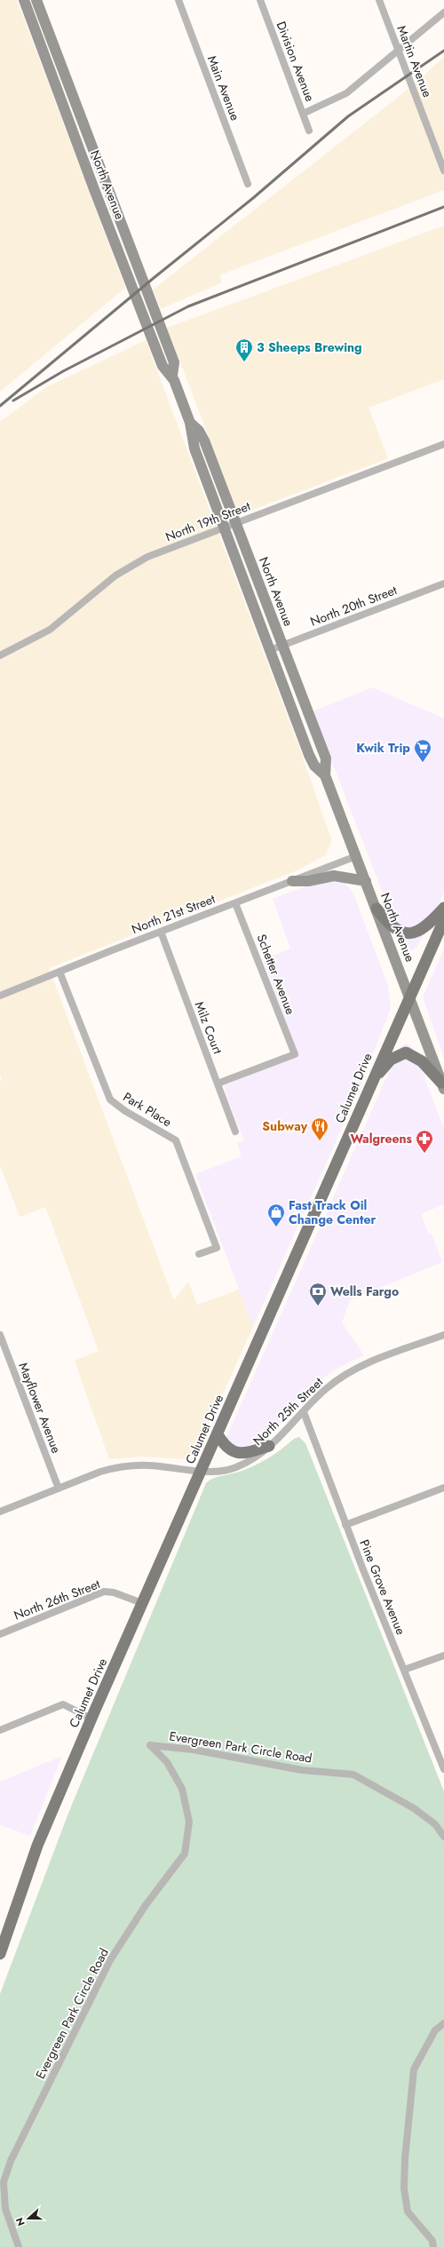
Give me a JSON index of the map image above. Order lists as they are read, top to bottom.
{
  "streets": {
    "main road": ["North Avenue", "Calumet Drive"],
    "street": [
      "Division Avenue",
      "Martin Avenue",
      "Main Avenue",
      "North 19th Street",
      "North 20th Street",
      "North 21st Street",
      "Schetter Avenue",
      "Milz Court",
      "Park Place",
      "Mayflower Avenue",
      "North 25th Street",
      "Pine Grove Avenue",
      "North 26th Street",
      "Evergreen Park Circle Road"
    ]
  },
  "crossings": [
    ["North Avenue", "North 19th Street"],
    ["North Avenue", "North 20th Street"],
    ["North Avenue", "North 21st Street"],
    ["North Avenue", "Calumet Drive"],
    ["North 21st Street", "Schetter Avenue"],
    ["North 21st Street", "Milz Court"],
    ["North 21st Street", "Park Place"],
    ["Schetter Avenue", "Milz Court"],
    ["Calumet Drive", "North 25th Street"],
    ["Calumet Drive", "North 26th Street"],
    ["Mayflower Avenue", "North 25th Street"],
    ["North 25th Street", "Pine Grove Avenue"]
  ],
  "places": {
    "building": ["3 Sheeps Brewing"],
    "supermarket": ["Kwik Trip"],
    "restaurant": ["Subway"],
    "pharmacy": ["Walgreens"],
    "shop": ["Fast Track Oil Change Center"],
    "bank": ["Wells Fargo"]
  },
  "north": "left"
}
